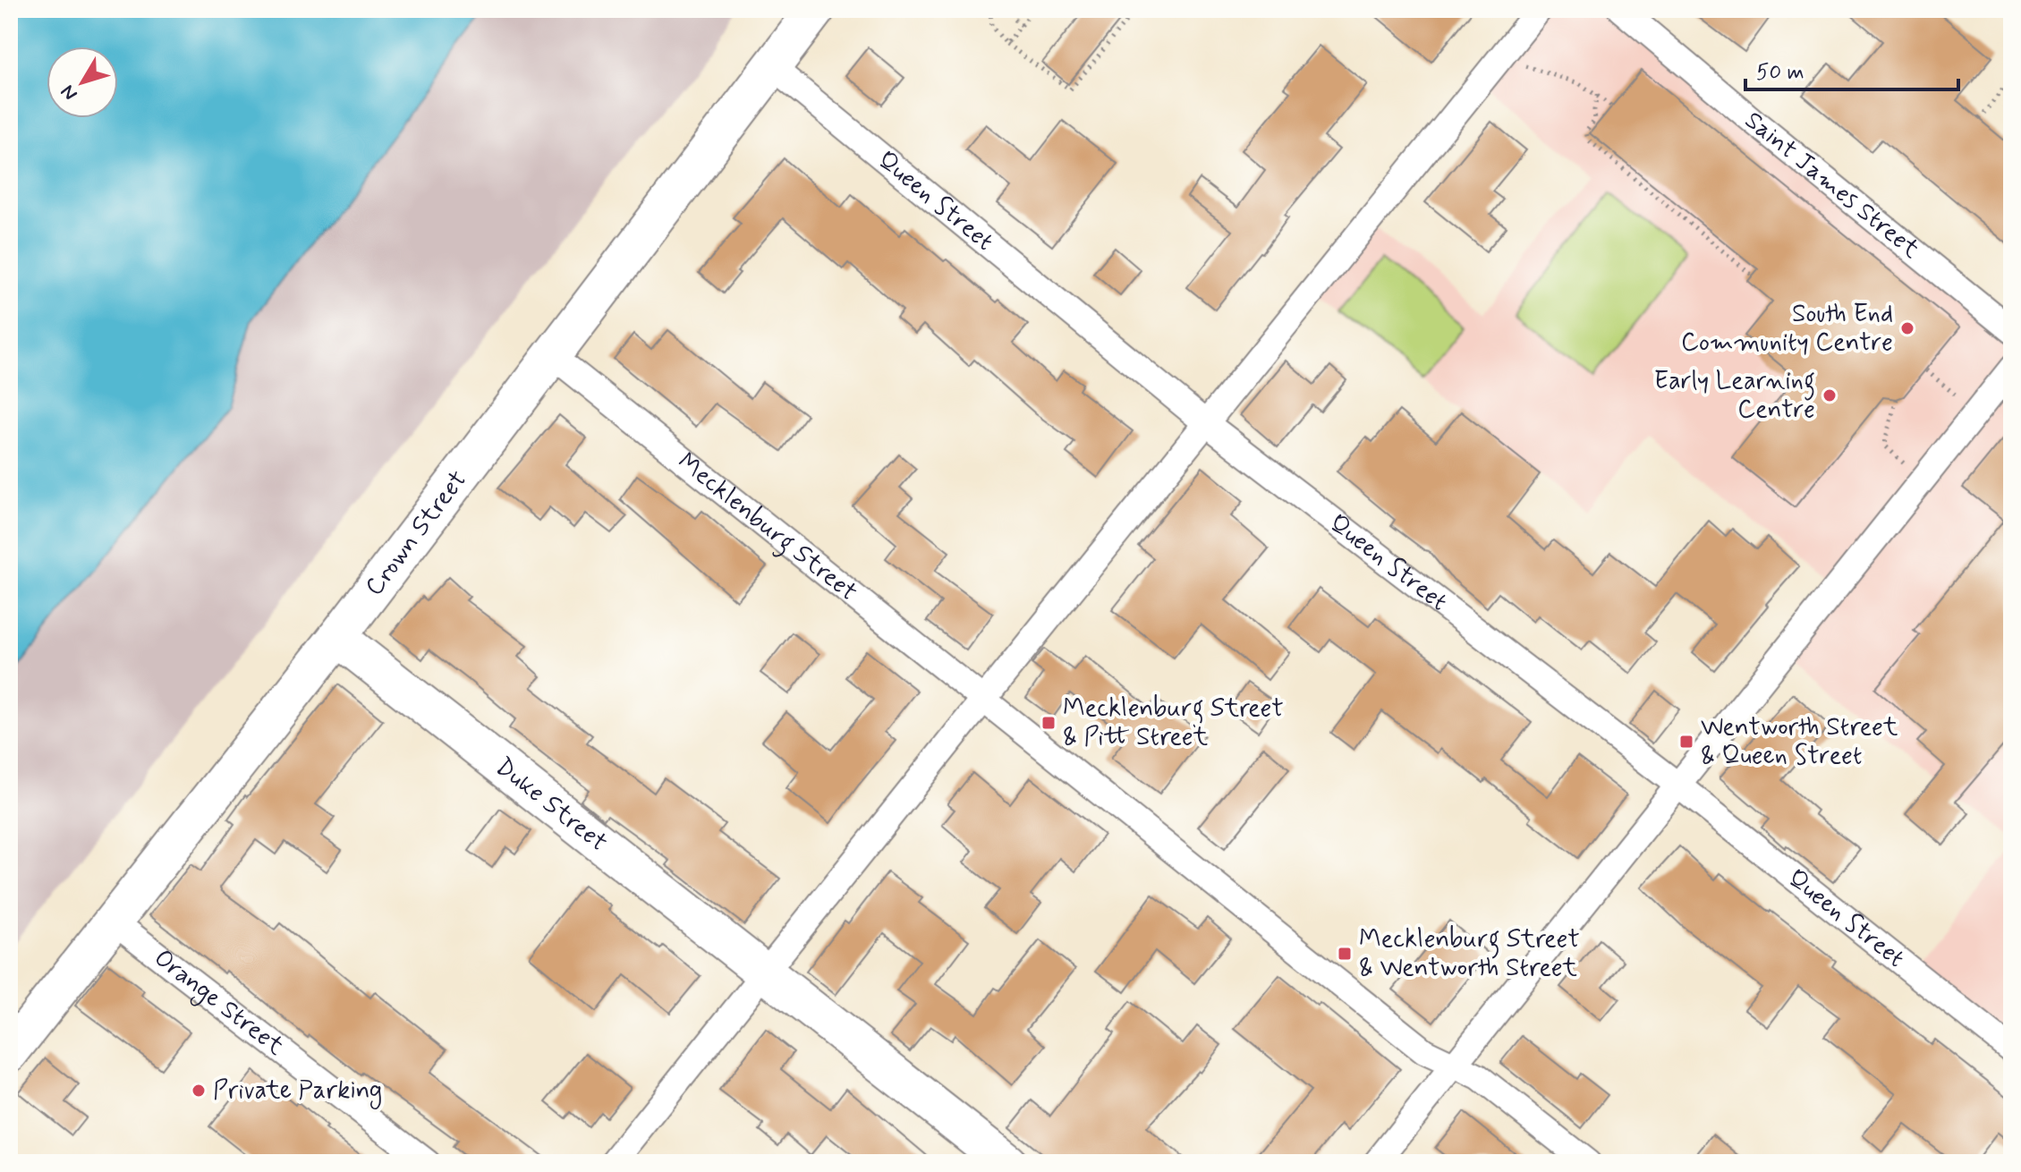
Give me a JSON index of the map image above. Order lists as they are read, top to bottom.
{
  "streets": {
    "main road": ["Crown Street", "Duke Street"],
    "street": [
      "Saint James Street",
      "Queen Street",
      "Mecklenburg Street",
      "Orange Street"
    ]
  },
  "crossings": [
    ["Queen Street", "Crown Street"],
    ["Mecklenburg Street", "Crown Street"],
    ["Crown Street", "Duke Street"],
    ["Crown Street", "Orange Street"]
  ],
  "places": {
    "other": ["South End Community Centre", "Early Learning Centre", "Private Parking"],
    "transit": ["Mecklenburg Street & Pitt Street", "Wentworth Street & Queen Street", "Mecklenburg Street & Wentworth Street"]
  },
  "scale_bar": "50 m",
  "north": "bottom left"
}
